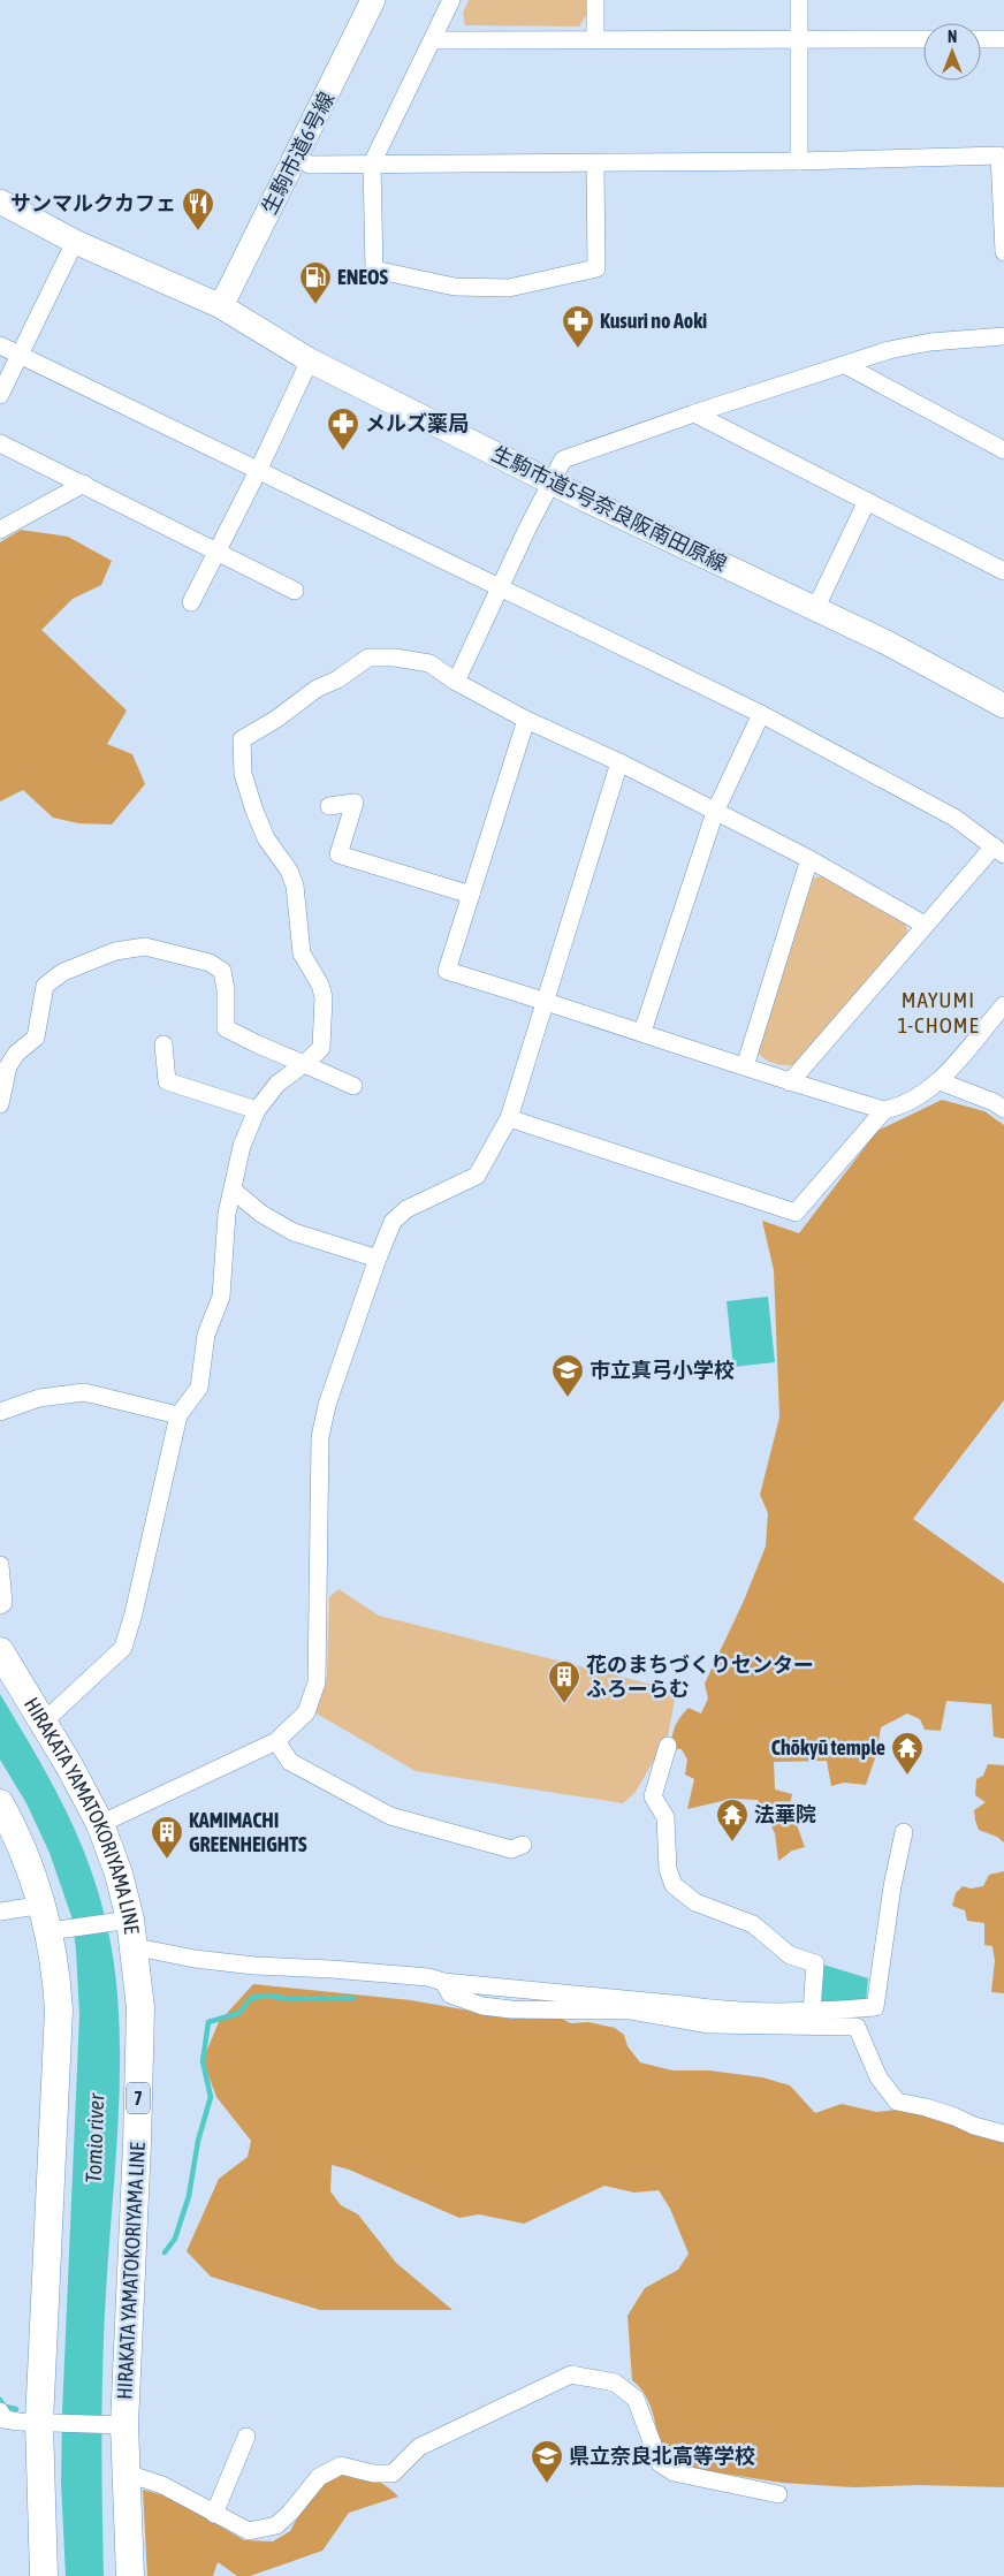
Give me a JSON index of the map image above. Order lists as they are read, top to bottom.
{
  "streets": {
    "main road": ["HIRAKATA YAMATOKORIYAMA LINE", "7"],
    "street": ["生駒市道6号線", "生駒市道5号奈良阪南田原線"]
  },
  "crossings": [
    ["生駒市道6号線", "生駒市道5号奈良阪南田原線"]
  ],
  "districts": ["MAYUMI 1-CHOME"],
  "water": ["Tomio river"],
  "places": {
    "restaurant": ["サンマルクカフェ"],
    "fuel station": ["ENEOS"],
    "pharmacy": ["Kusuri no Aoki", "メルズ薬局"],
    "school or university": ["市立真弓小学校", "県立奈良北高等学校"],
    "building": ["花のまちづくりセンター ふろーらむ", "KAMIMACHI GREENHEIGHTS"],
    "temple": ["Chōkyū temple", "法華院"]
  },
  "north": "top"
}
